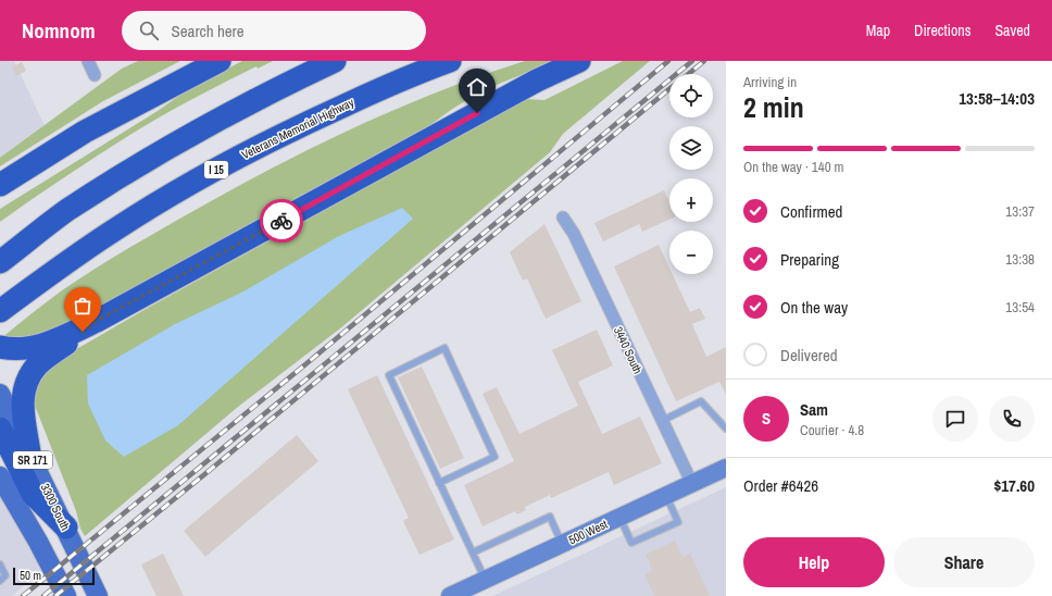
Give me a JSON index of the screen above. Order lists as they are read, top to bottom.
{
  "streets": {
    "highway": ["Veterans Memorial Highway", "I 15"],
    "main road": ["SR 171", "3300 South", "500 West"],
    "street": ["3440 South"]
  },
  "crossings": [
    ["3440 South", "500 West"]
  ],
  "scale_bar": "50 m",
  "page": {
    "header": "Nomnom",
    "search": "Search here",
    "nav": ["Map", "Directions", "Saved"],
    "heading": ["2 min", "Arriving in", "13:58–14:03"],
    "panel": [
      "Sam",
      "Courier · 4.8",
      "Order #6426",
      "$17.60"
    ],
    "map_buttons": ["+", "−"],
    "bar": "On the way · 140 m",
    "list": [
      ["Confirmed", "13:37"],
      ["Preparing", "13:38"],
      ["On the way", "13:54"],
      "Delivered"
    ],
    "round": "S",
    "buttons": ["Help", "Share"],
    "scale": "50 m"
  }
}
